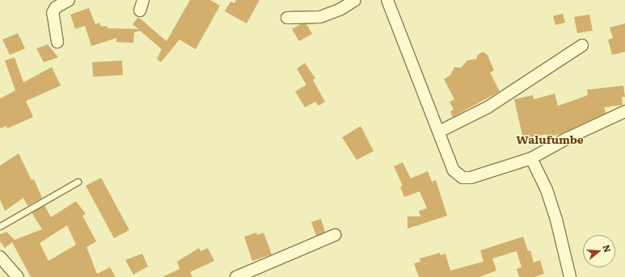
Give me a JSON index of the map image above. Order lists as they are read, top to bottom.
{
  "districts": ["Walufumbe"],
  "north": "right"
}
